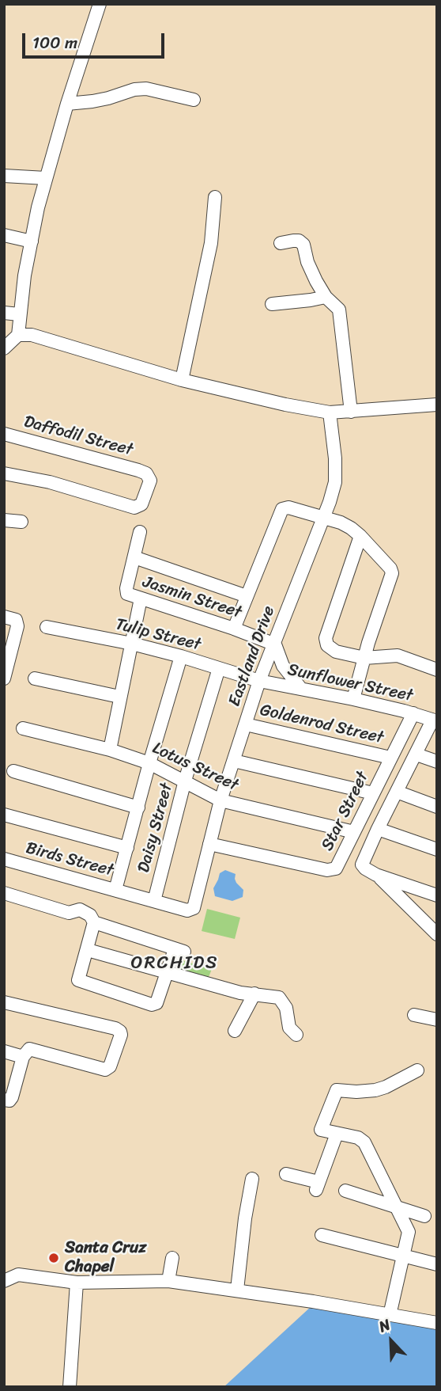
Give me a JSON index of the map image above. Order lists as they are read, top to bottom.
{
  "streets": {
    "street": [
      "Daffodil Street",
      "Jasmin Street",
      "Tulip Street",
      "Eastland Drive",
      "Sunflower Street",
      "Goldenrod Street",
      "Lotus Street",
      "Star Street",
      "Daisy Street",
      "Birds Street"
    ]
  },
  "crossings": [
    ["Jasmin Street", "Eastland Drive"],
    ["Tulip Street", "Eastland Drive"],
    ["Tulip Street", "Sunflower Street"],
    ["Tulip Street", "Daisy Street"],
    ["Eastland Drive", "Sunflower Street"],
    ["Eastland Drive", "Goldenrod Street"],
    ["Eastland Drive", "Lotus Street"],
    ["Eastland Drive", "Star Street"],
    ["Eastland Drive", "Birds Street"],
    ["Sunflower Street", "Star Street"],
    ["Goldenrod Street", "Star Street"],
    ["Lotus Street", "Star Street"],
    ["Lotus Street", "Daisy Street"],
    ["Daisy Street", "Birds Street"]
  ],
  "districts": ["ORCHIDS"],
  "places": ["Santa Cruz Chapel"],
  "scale_bar": "100 m",
  "north": "top left"
}
